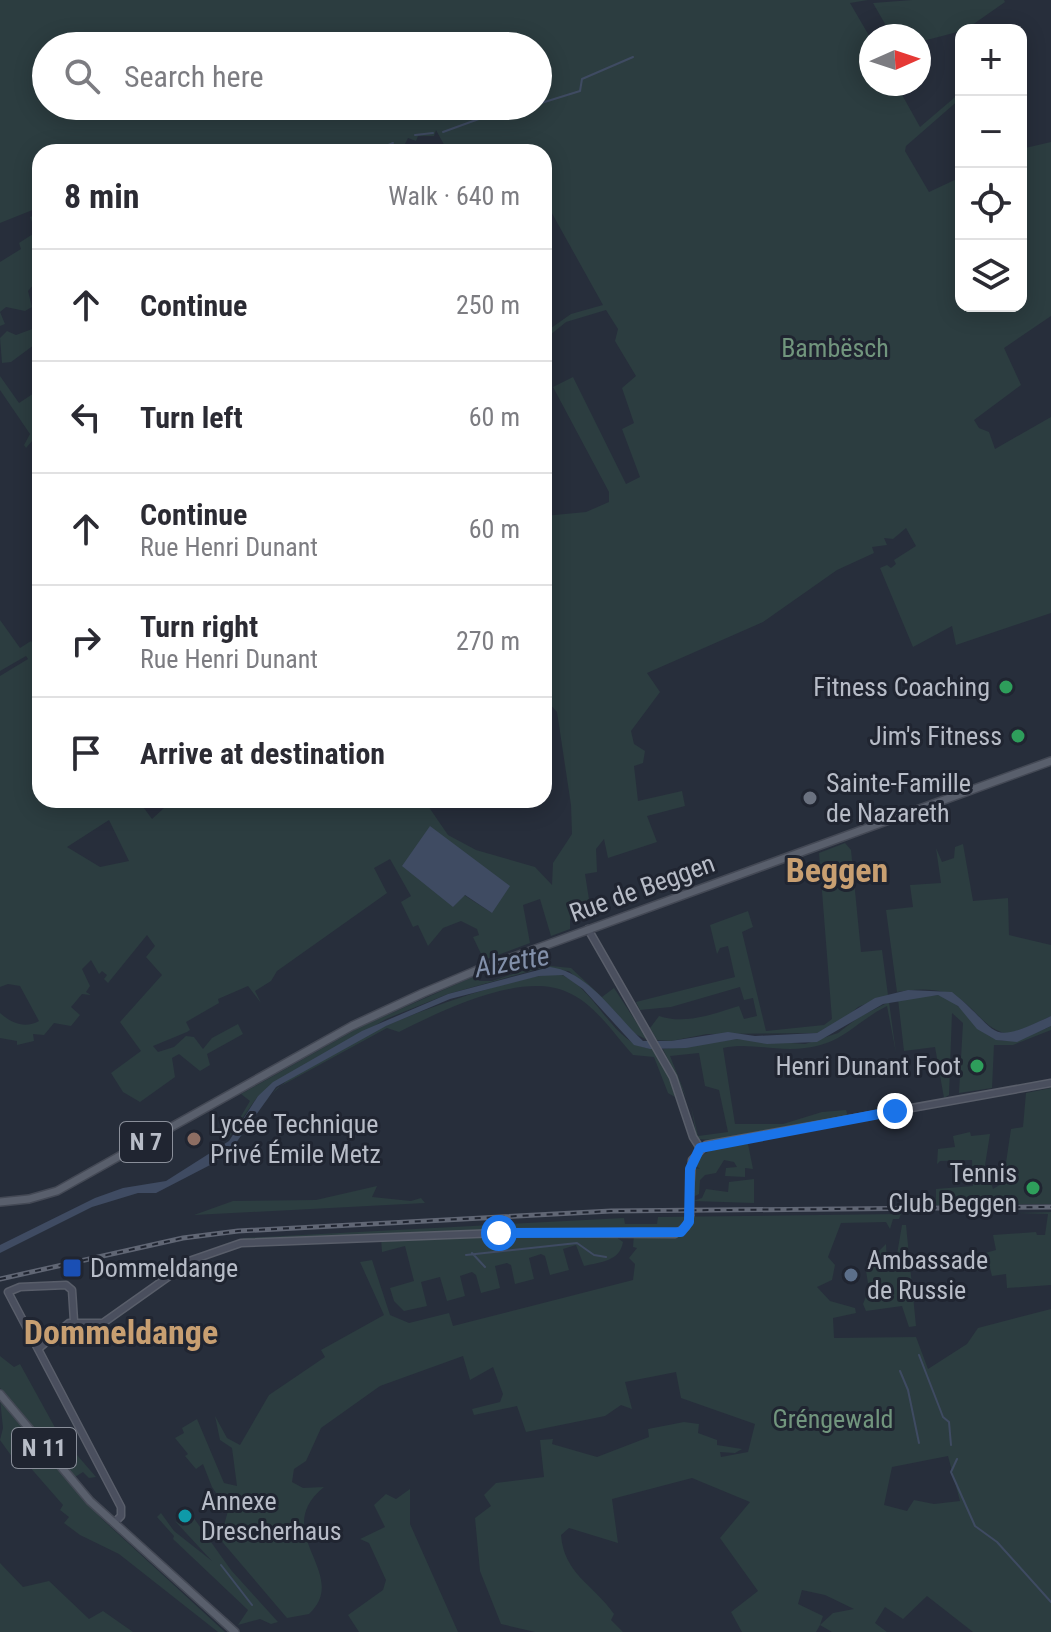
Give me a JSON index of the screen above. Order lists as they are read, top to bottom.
{
  "streets": {
    "main road": ["Rue de Beggen", "N 7", "N 11"]
  },
  "districts": ["Beggen", "Dommeldange"],
  "water": ["Alzette"],
  "parks": ["Bambësch", "Gréngewald"],
  "places": {
    "other": [
      "Fitness Coaching",
      "Jim's Fitness",
      "Sainte-Famille de Nazareth",
      "Henri Dunant Foot",
      "Lycée Technique Privé Émile Metz",
      "Tennis Club Beggen",
      "Ambassade de Russie",
      "Annexe Drescherhaus"
    ],
    "transit": ["Dommeldange"]
  },
  "north": "right",
  "page": {
    "map_buttons": ["+", "−"],
    "search": "Search here",
    "heading": ["8 min", "Walk · 640 m"],
    "list": [
      ["Continue", "250 m"],
      ["Turn left", "60 m"],
      ["Continue", "Rue Henri Dunant", "60 m"],
      ["Turn right", "Rue Henri Dunant", "270 m"],
      "Arrive at destination"
    ]
  }
}
